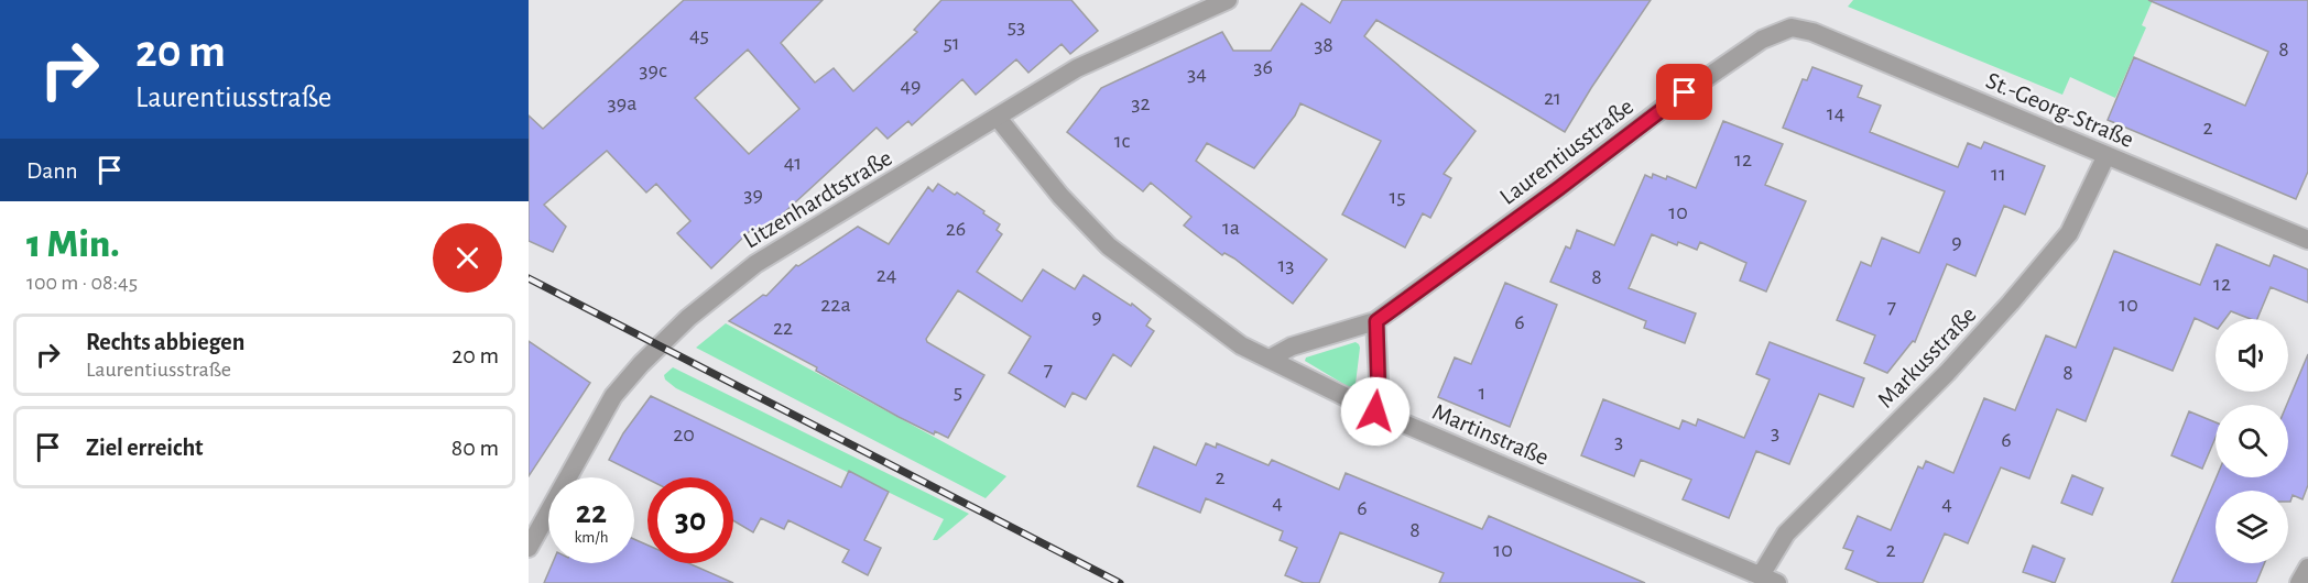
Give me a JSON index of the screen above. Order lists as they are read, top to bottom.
{
  "streets": {
    "street": [
      "St.-Georg-Straße",
      "Laurentiusstraße",
      "Litzenhardtstraße",
      "Markusstraße",
      "Martinstraße"
    ]
  },
  "crossings": [
    ["St.-Georg-Straße", "Laurentiusstraße"],
    ["St.-Georg-Straße", "Markusstraße"],
    ["Laurentiusstraße", "Martinstraße"],
    ["Litzenhardtstraße", "Martinstraße"],
    ["Markusstraße", "Martinstraße"]
  ],
  "house_numbers": [
    "53",
    "45",
    "51",
    "38",
    "8",
    "36",
    "39c",
    "34",
    "49",
    "21",
    "39a",
    "32",
    "14",
    "2",
    "1c",
    "12",
    "41",
    "11",
    "39",
    "15",
    "10",
    "1a",
    "26",
    "9",
    "13",
    "24",
    "8",
    "12",
    "22a",
    "10",
    "7",
    "9",
    "6",
    "22",
    "7",
    "8",
    "5",
    "1",
    "3",
    "20",
    "6",
    "3",
    "2",
    "4",
    "4",
    "6",
    "8",
    "10",
    "2"
  ],
  "page": {
    "turn": ["20 m", "Laurentiusstraße"],
    "then": "Dann",
    "heading": ["1 Min.", "100 m · 08:45"],
    "list": [
      {
        "name": "Rechts abbiegen",
        "note": "Laurentiusstraße",
        "value": "20 m"
      },
      {
        "name": "Ziel erreicht",
        "value": "80 m"
      }
    ],
    "speed": "22 km/h",
    "limit": "30"
  }
}
